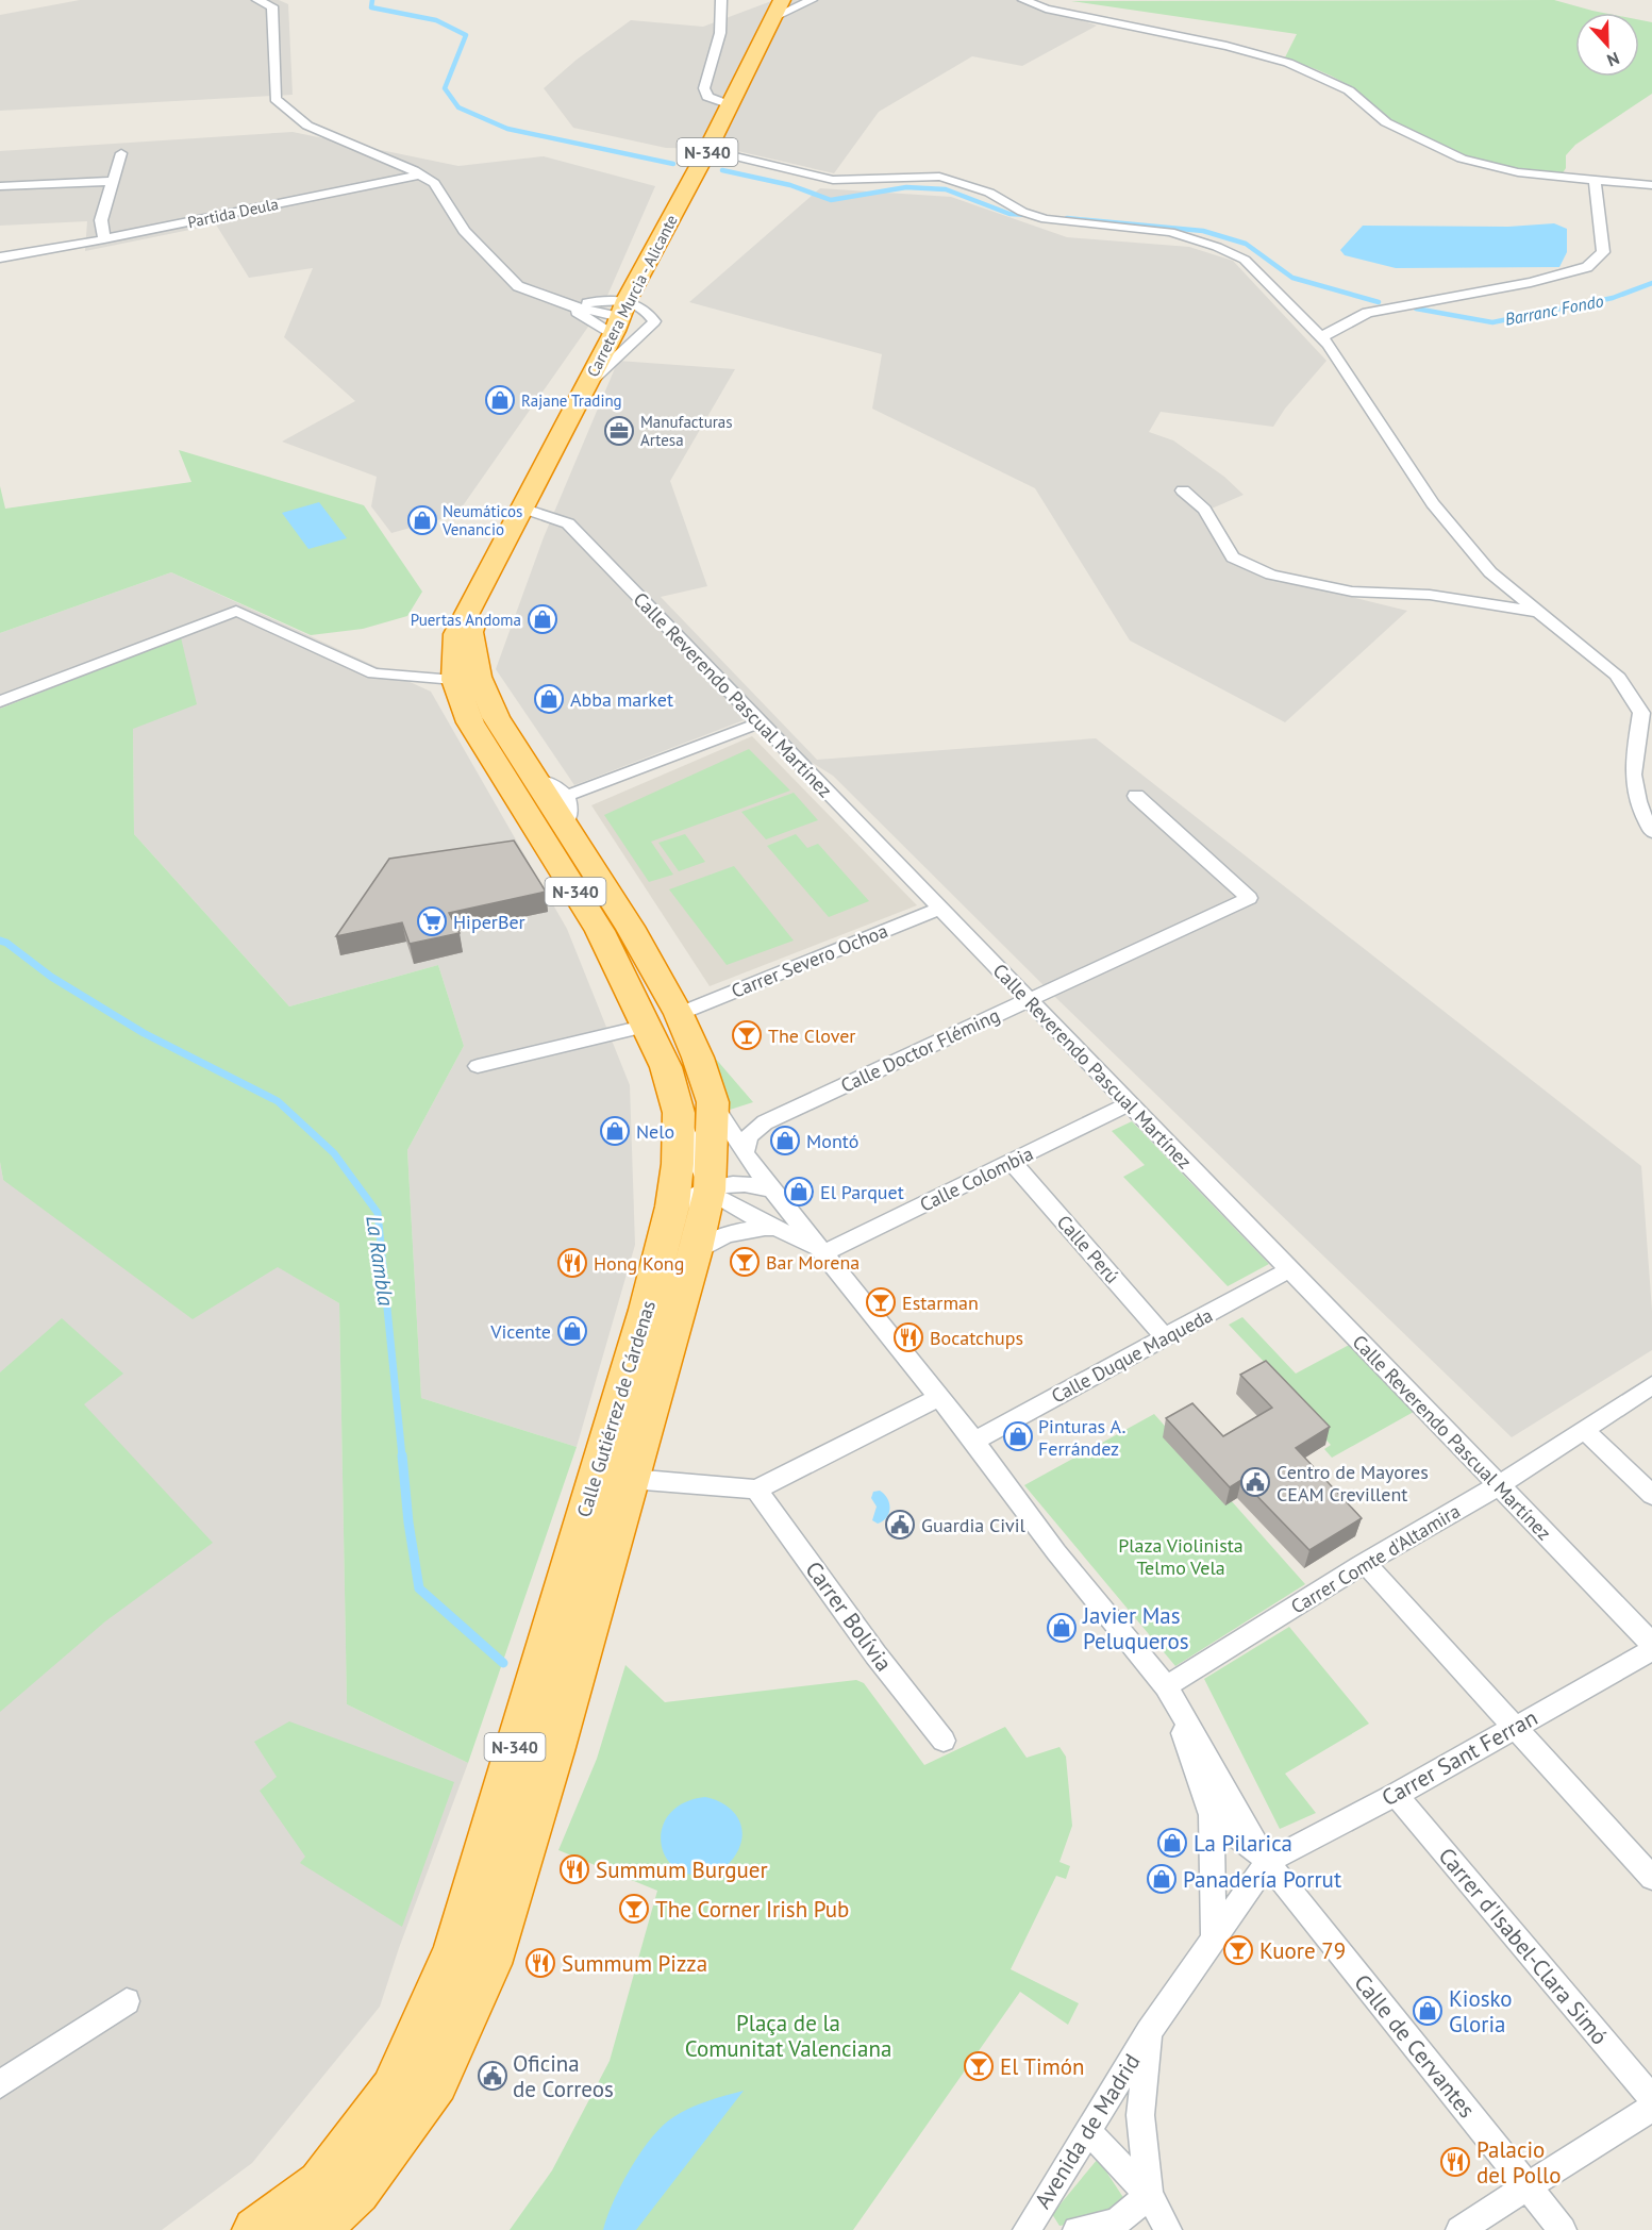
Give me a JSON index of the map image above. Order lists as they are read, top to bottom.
{
  "streets": {
    "highway": ["N-340", "Carretera Murcia - Alicante", "Calle Gutiérrez de Cárdenas"],
    "street": [
      "Partida Deula",
      "Calle Reverendo Pascual Martínez",
      "Carrer Severo Ochoa",
      "Calle Doctor Fléming",
      "Calle Colombia",
      "Calle Perú",
      "Calle Duque Maqueda",
      "Carrer Comte d'Altamira",
      "Carrer Bolívia",
      "Carrer Sant Ferran",
      "Carrer d'Isabel-Clara Simó",
      "Calle de Cervantes",
      "Avenida de Madrid"
    ]
  },
  "crossings": [
    ["Carretera Murcia - Alicante", "Calle Reverendo Pascual Martínez"],
    ["Carretera Murcia - Alicante", "Calle Gutiérrez de Cárdenas"],
    ["Calle Reverendo Pascual Martínez", "Carrer Severo Ochoa"],
    ["Calle Reverendo Pascual Martínez", "Calle Doctor Fléming"],
    ["Calle Reverendo Pascual Martínez", "Calle Colombia"],
    ["Calle Reverendo Pascual Martínez", "Calle Duque Maqueda"],
    ["Calle Reverendo Pascual Martínez", "Carrer Comte d'Altamira"],
    ["Carrer Severo Ochoa", "Calle Gutiérrez de Cárdenas"],
    ["Calle Colombia", "Calle Perú"],
    ["Calle Perú", "Calle Duque Maqueda"],
    ["Carrer Sant Ferran", "Carrer d'Isabel-Clara Simó"],
    ["Carrer Sant Ferran", "Calle de Cervantes"],
    ["Carrer Sant Ferran", "Avenida de Madrid"],
    ["Calle de Cervantes", "Avenida de Madrid"]
  ],
  "water": ["Barranc Fondo", "La Rambla"],
  "parks": ["Plaza Violinista Telmo Vela", "Plaça de la Comunitat Valenciana"],
  "places": {
    "shop": [
      "Rajane Trading",
      "Neumáticos Venancio",
      "Puertas Andoma",
      "Abba market",
      "Nelo",
      "Montó",
      "El Parquet",
      "Vicente",
      "Pinturas A. Ferrández",
      "Javier Mas Peluqueros",
      "La Pilarica",
      "Panadería Porrut",
      "Kiosko Gloria"
    ],
    "office": ["Manufacturas Artesa"],
    "supermarket": ["HiperBer"],
    "bar": [
      "The Clover",
      "Bar Morena",
      "Estarman",
      "The Corner Irish Pub",
      "Kuore 79",
      "El Timón"
    ],
    "restaurant": [
      "Hong Kong",
      "Bocatchups",
      "Summum Burguer",
      "Summum Pizza",
      "Palacio del Pollo"
    ],
    "public building": ["Centro de Mayores CEAM Crevillent", "Guardia Civil", "Oficina de Correos"]
  },
  "north": "bottom"
}
